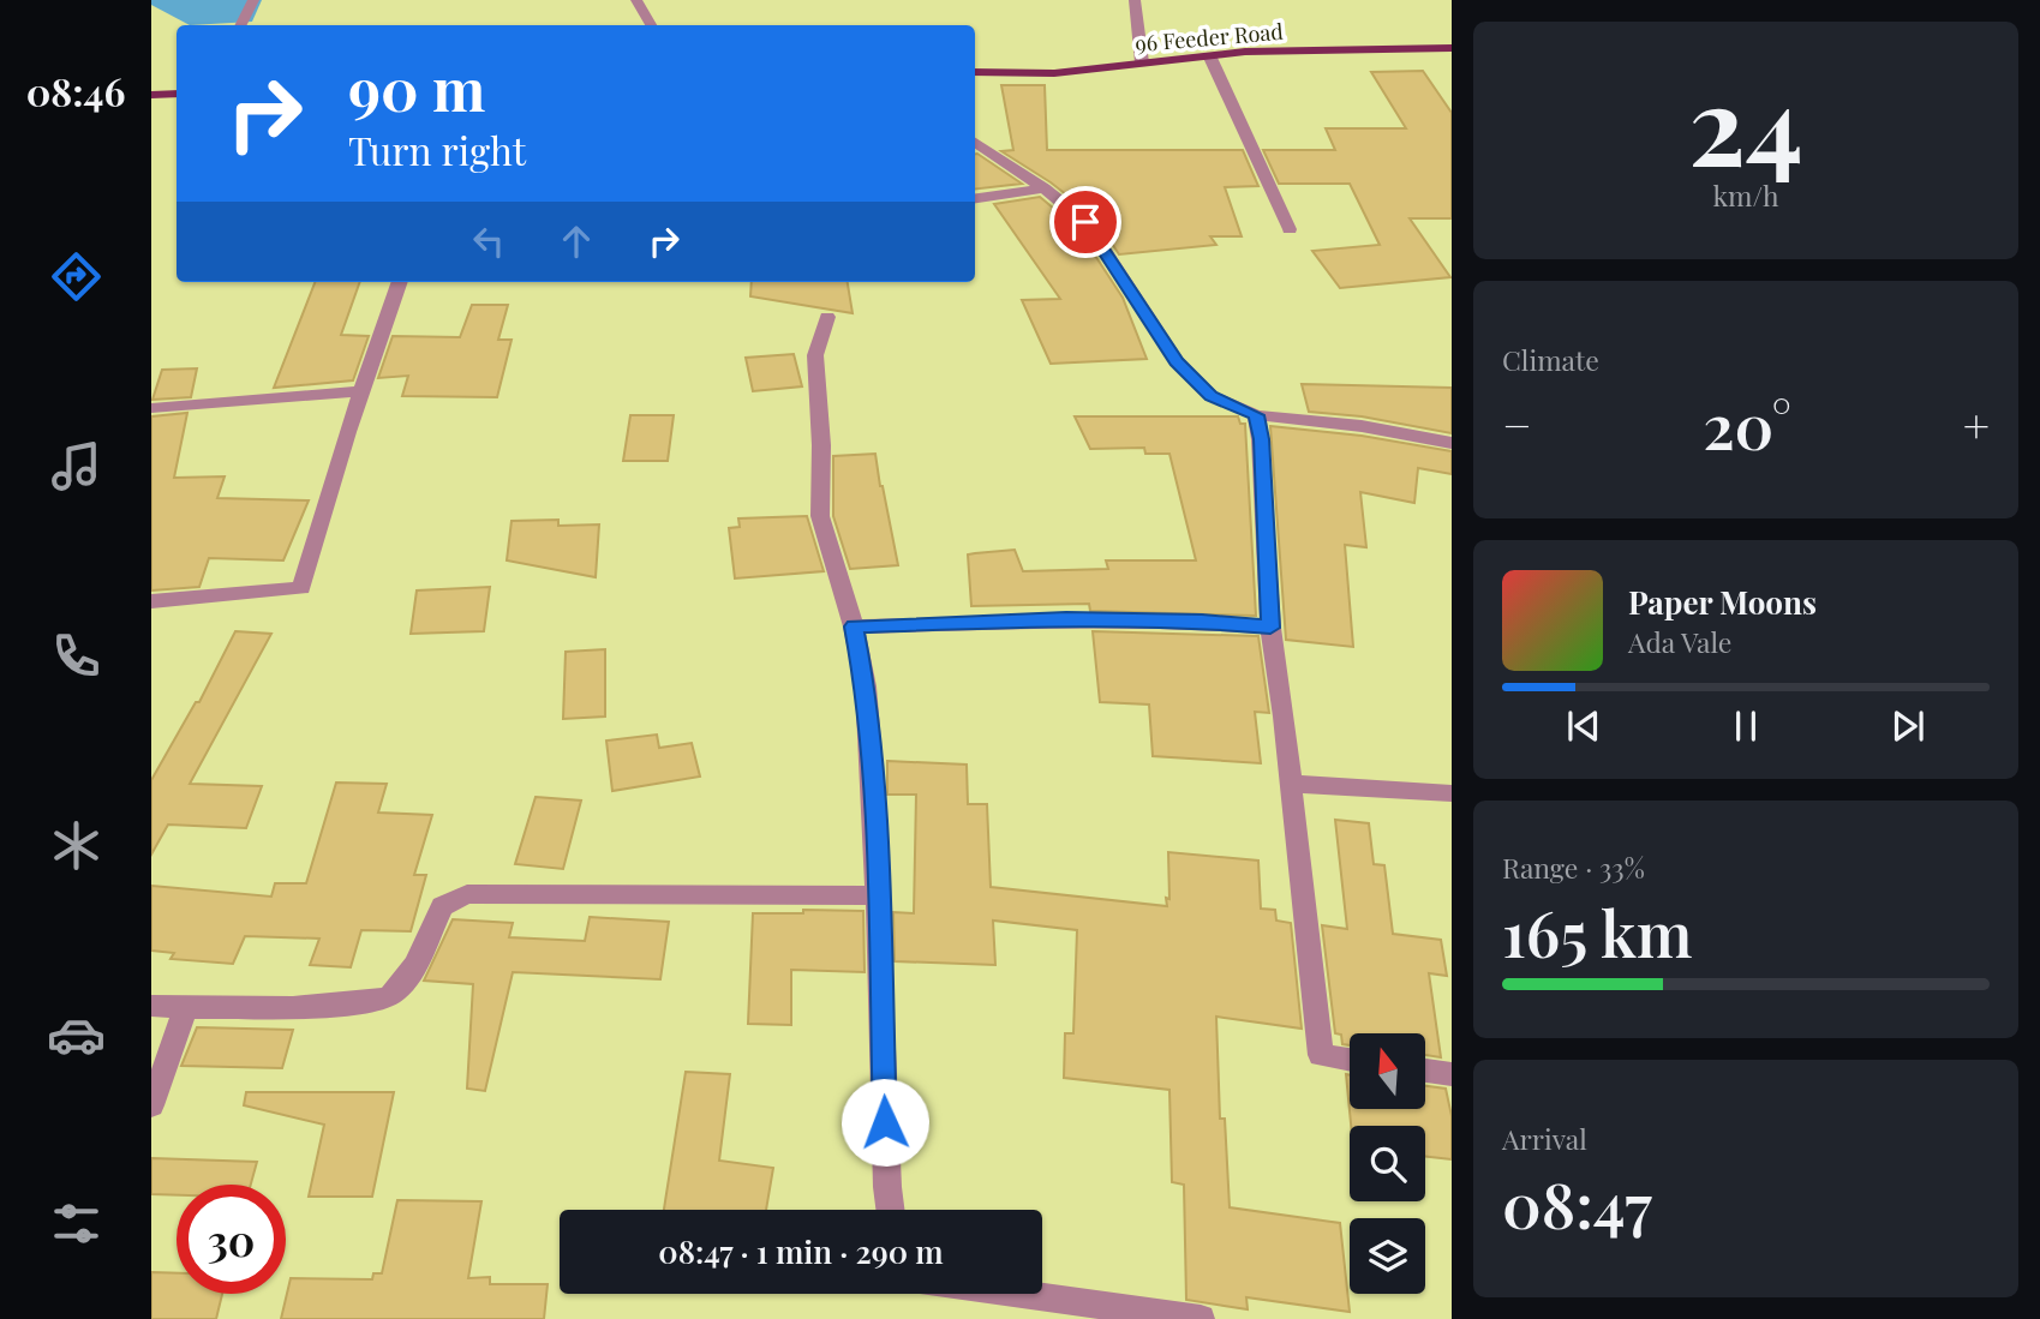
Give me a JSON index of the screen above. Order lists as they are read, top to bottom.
{
  "streets": {
    "main road": ["96 Feeder Road"]
  },
  "north": "top",
  "page": {
    "tabs": "08:46",
    "tile": [
      ["24", "km/h"],
      "Climate",
      ["Range · 33%", "165 km"],
      ["Arrival", "08:47"]
    ],
    "turn": ["90 m", "Turn right"],
    "heat": ["−", "20°", "+"],
    "song": ["Paper Moons", "Ada Vale"],
    "limit": "30",
    "trip": "08:47 · 1 min · 290 m"
  }
}
